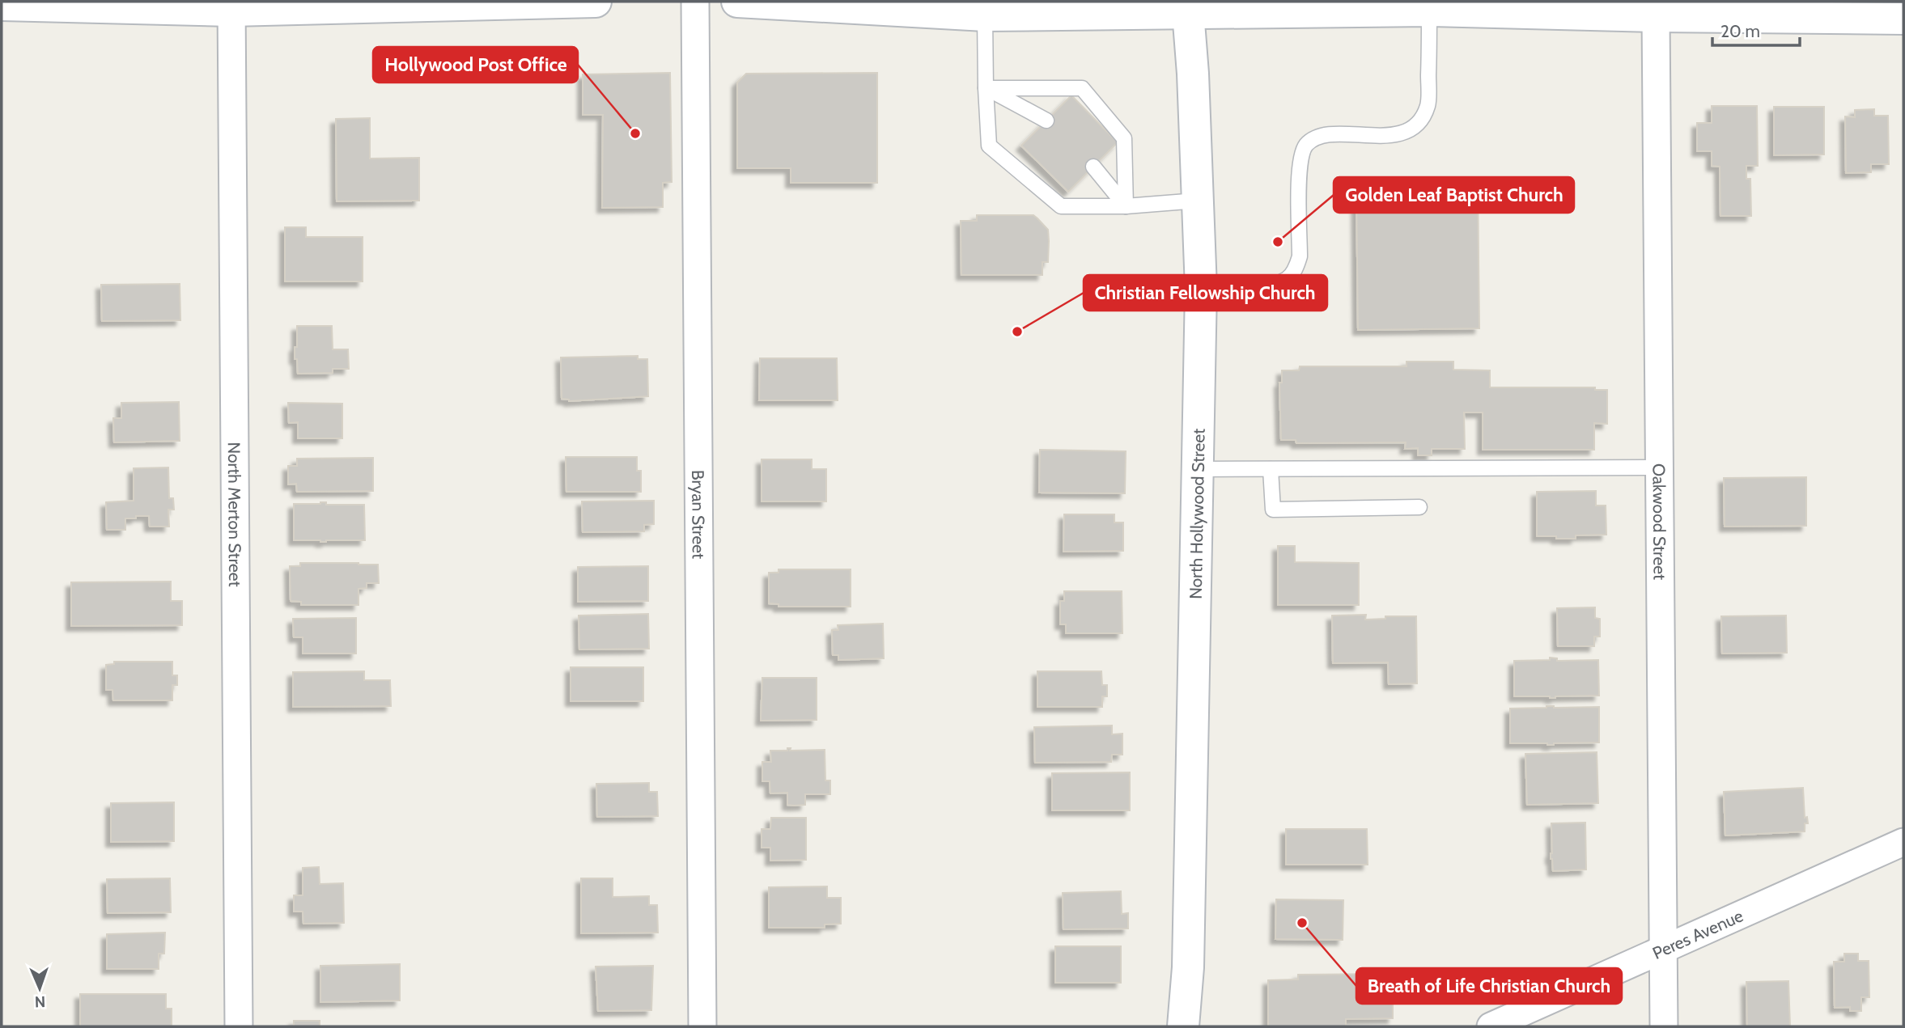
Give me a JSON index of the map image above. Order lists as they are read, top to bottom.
{
  "streets": {
    "main road": ["North Hollywood Street"],
    "street": [
      "North Merton Street",
      "Bryan Street",
      "Oakwood Street",
      "Peres Avenue"
    ]
  },
  "crossings": [
    ["Oakwood Street", "Peres Avenue"]
  ],
  "places": [
    "Hollywood Post Office",
    "Golden Leaf Baptist Church",
    "Christian Fellowship Church",
    "Breath of Life Christian Church"
  ],
  "scale_bar": "20 m",
  "north": "bottom"
}
